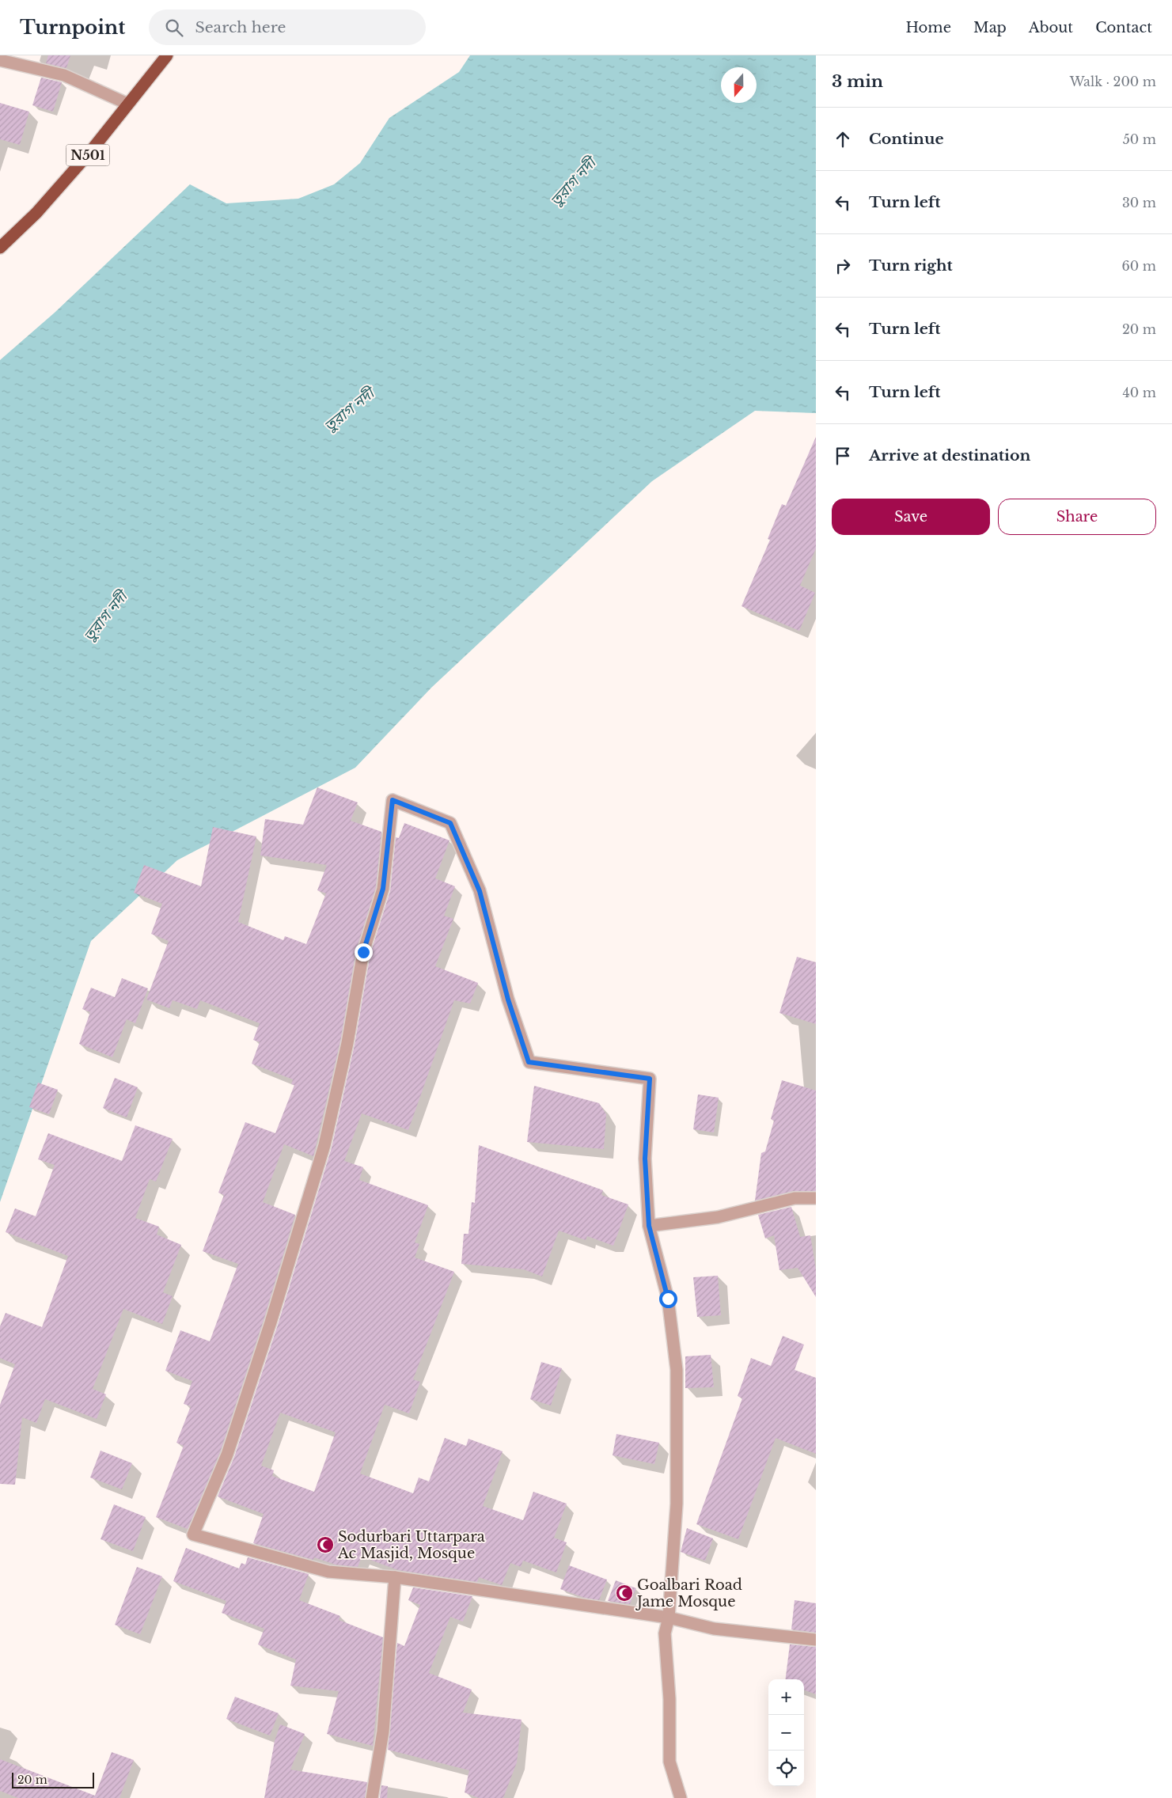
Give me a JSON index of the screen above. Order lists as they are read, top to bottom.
{
  "streets": {
    "highway": ["N501"]
  },
  "water": ["তুরাগ নদী"],
  "places": {
    "mosque": ["Sodurbari Uttarpara Ac Masjid, Mosque", "Goalbari Road Jame Mosque"]
  },
  "scale_bar": "20 m",
  "north": "bottom",
  "page": {
    "header": "Turnpoint",
    "search": "Search here",
    "nav": [
      "Home",
      "Map",
      "About",
      "Contact"
    ],
    "heading": ["3 min", "Walk · 200 m"],
    "list": [
      ["Continue", "50 m"],
      ["Turn left", "30 m"],
      ["Turn right", "60 m"],
      ["Turn left", "20 m"],
      ["Turn left", "40 m"],
      "Arrive at destination"
    ],
    "buttons": ["Save", "Share"],
    "map_buttons": ["+", "−"],
    "scale": "20 m"
  }
}
